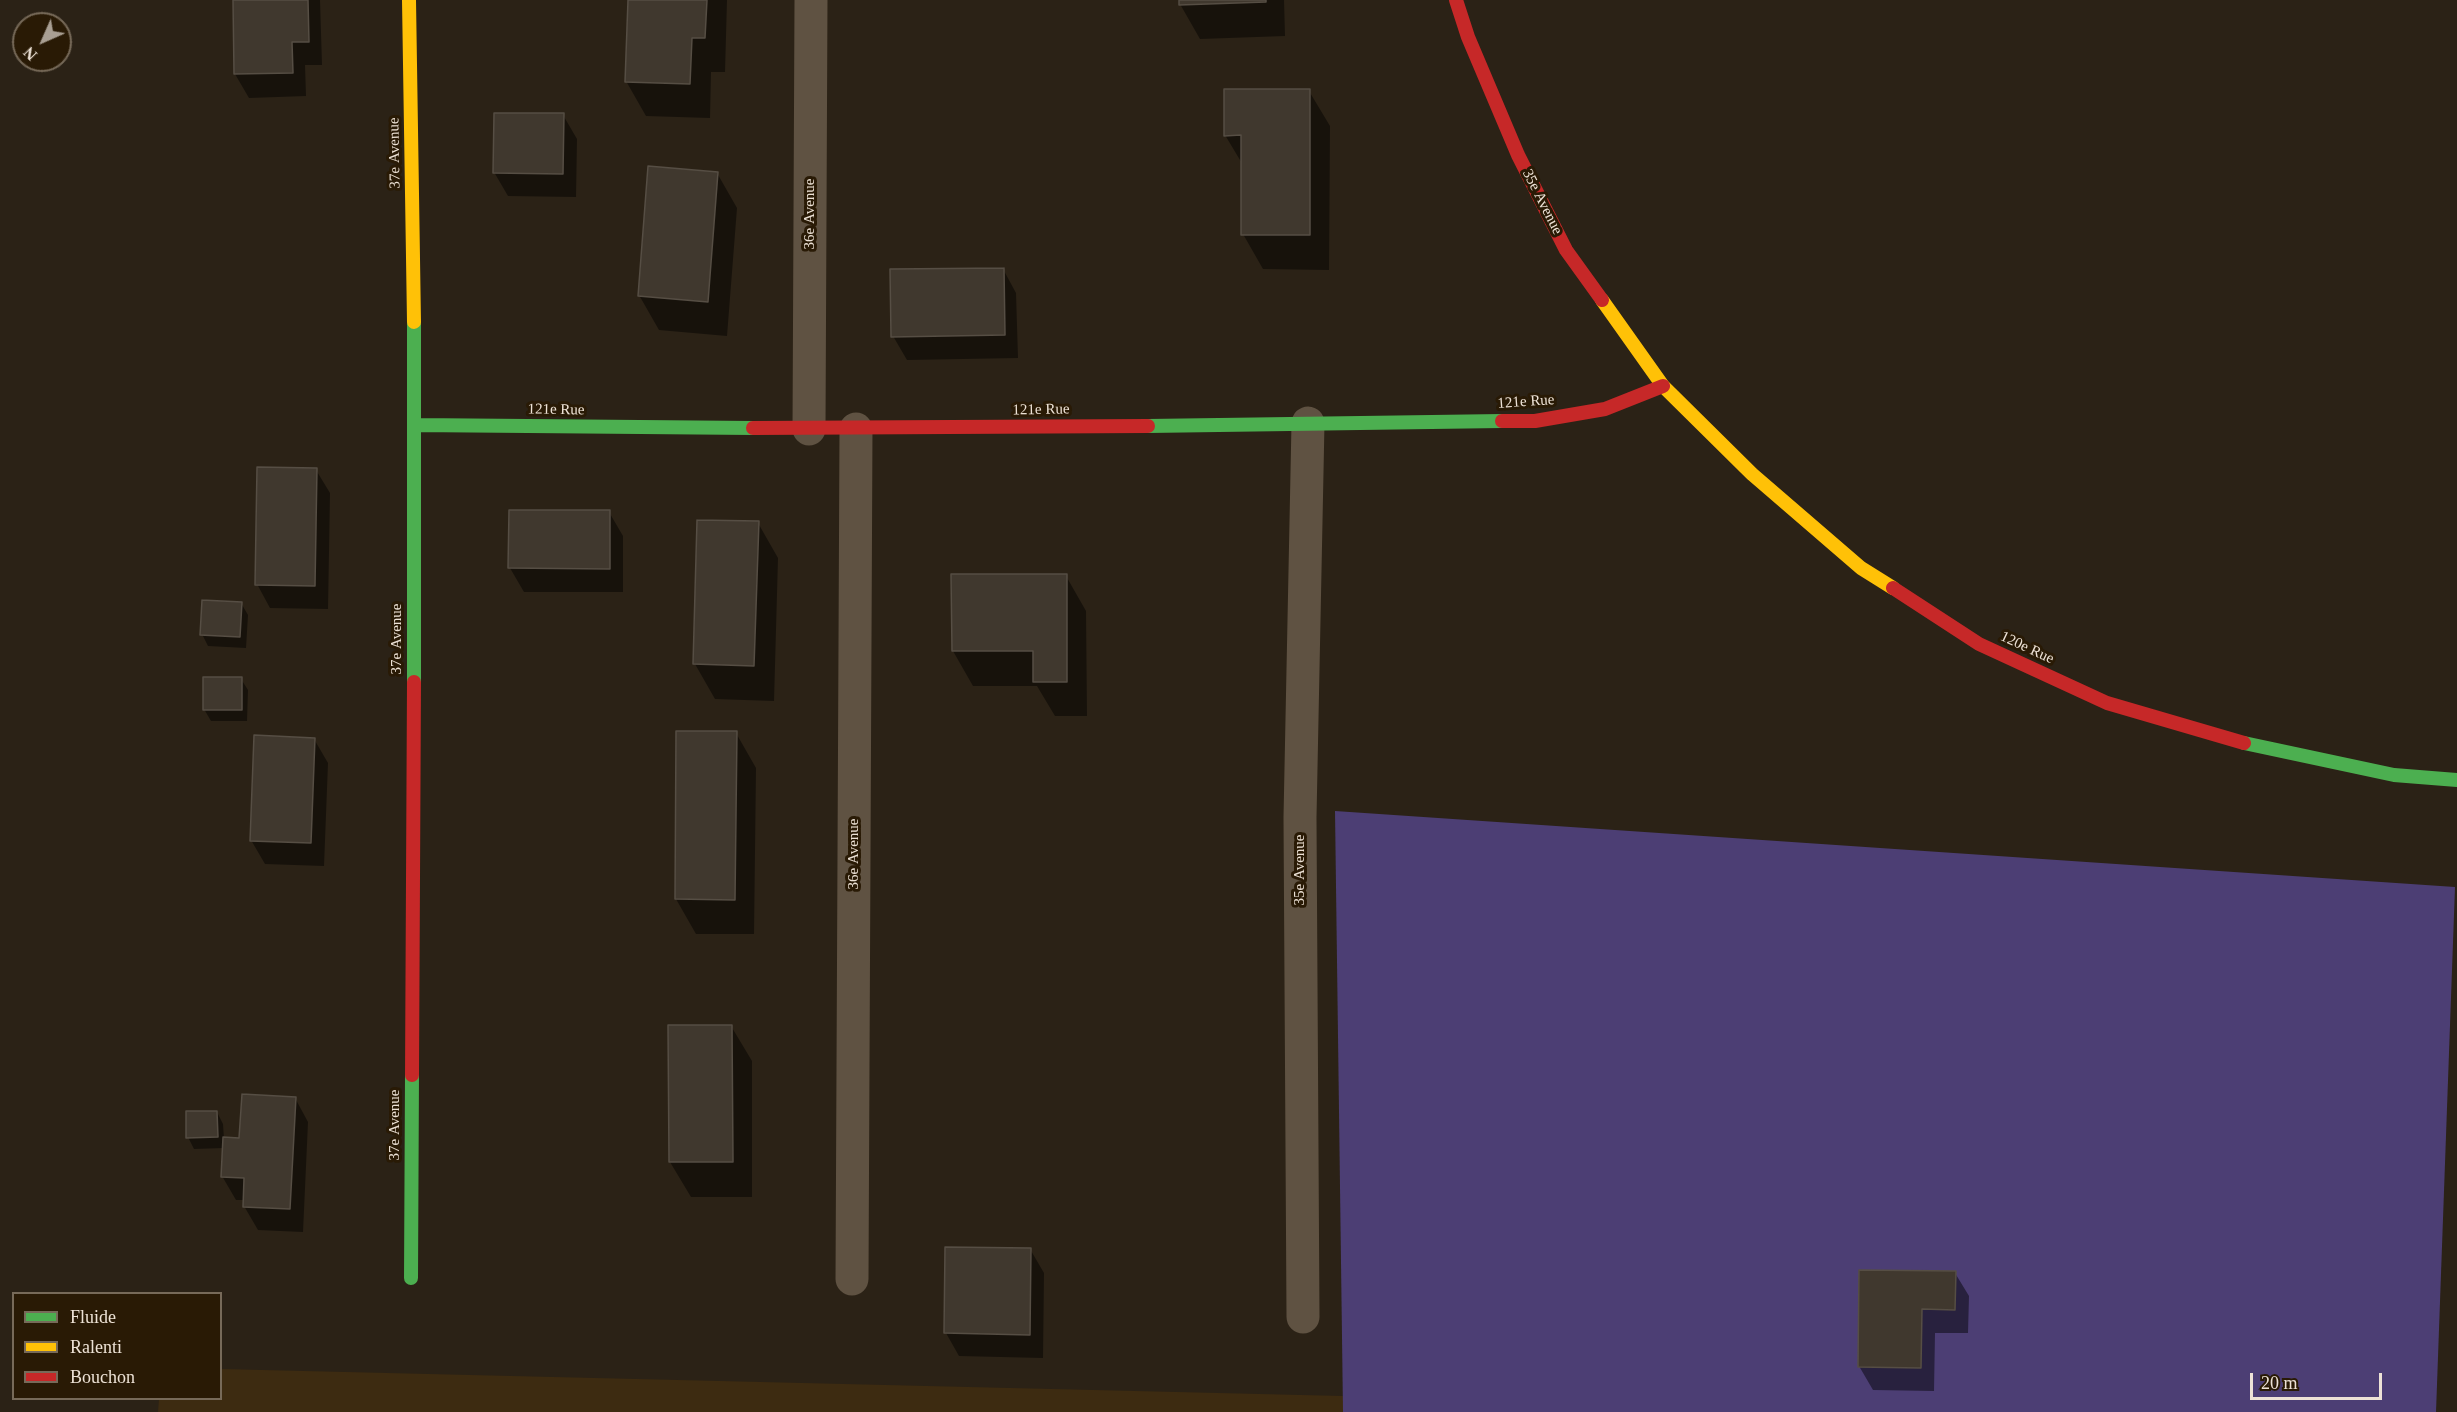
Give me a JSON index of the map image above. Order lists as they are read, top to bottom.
{
  "streets": {
    "street": [
      "37e Avenue",
      "35e Avenue",
      "36e Avenue",
      "121e Rue",
      "120e Rue"
    ]
  },
  "crossings": [
    ["37e Avenue", "121e Rue"],
    ["35e Avenue", "121e Rue"],
    ["35e Avenue", "120e Rue"],
    ["36e Avenue", "121e Rue"],
    ["121e Rue", "120e Rue"]
  ],
  "legend": ["Fluide", "Ralenti", "Bouchon"],
  "scale_bar": "20 m",
  "north": "bottom left"
}
